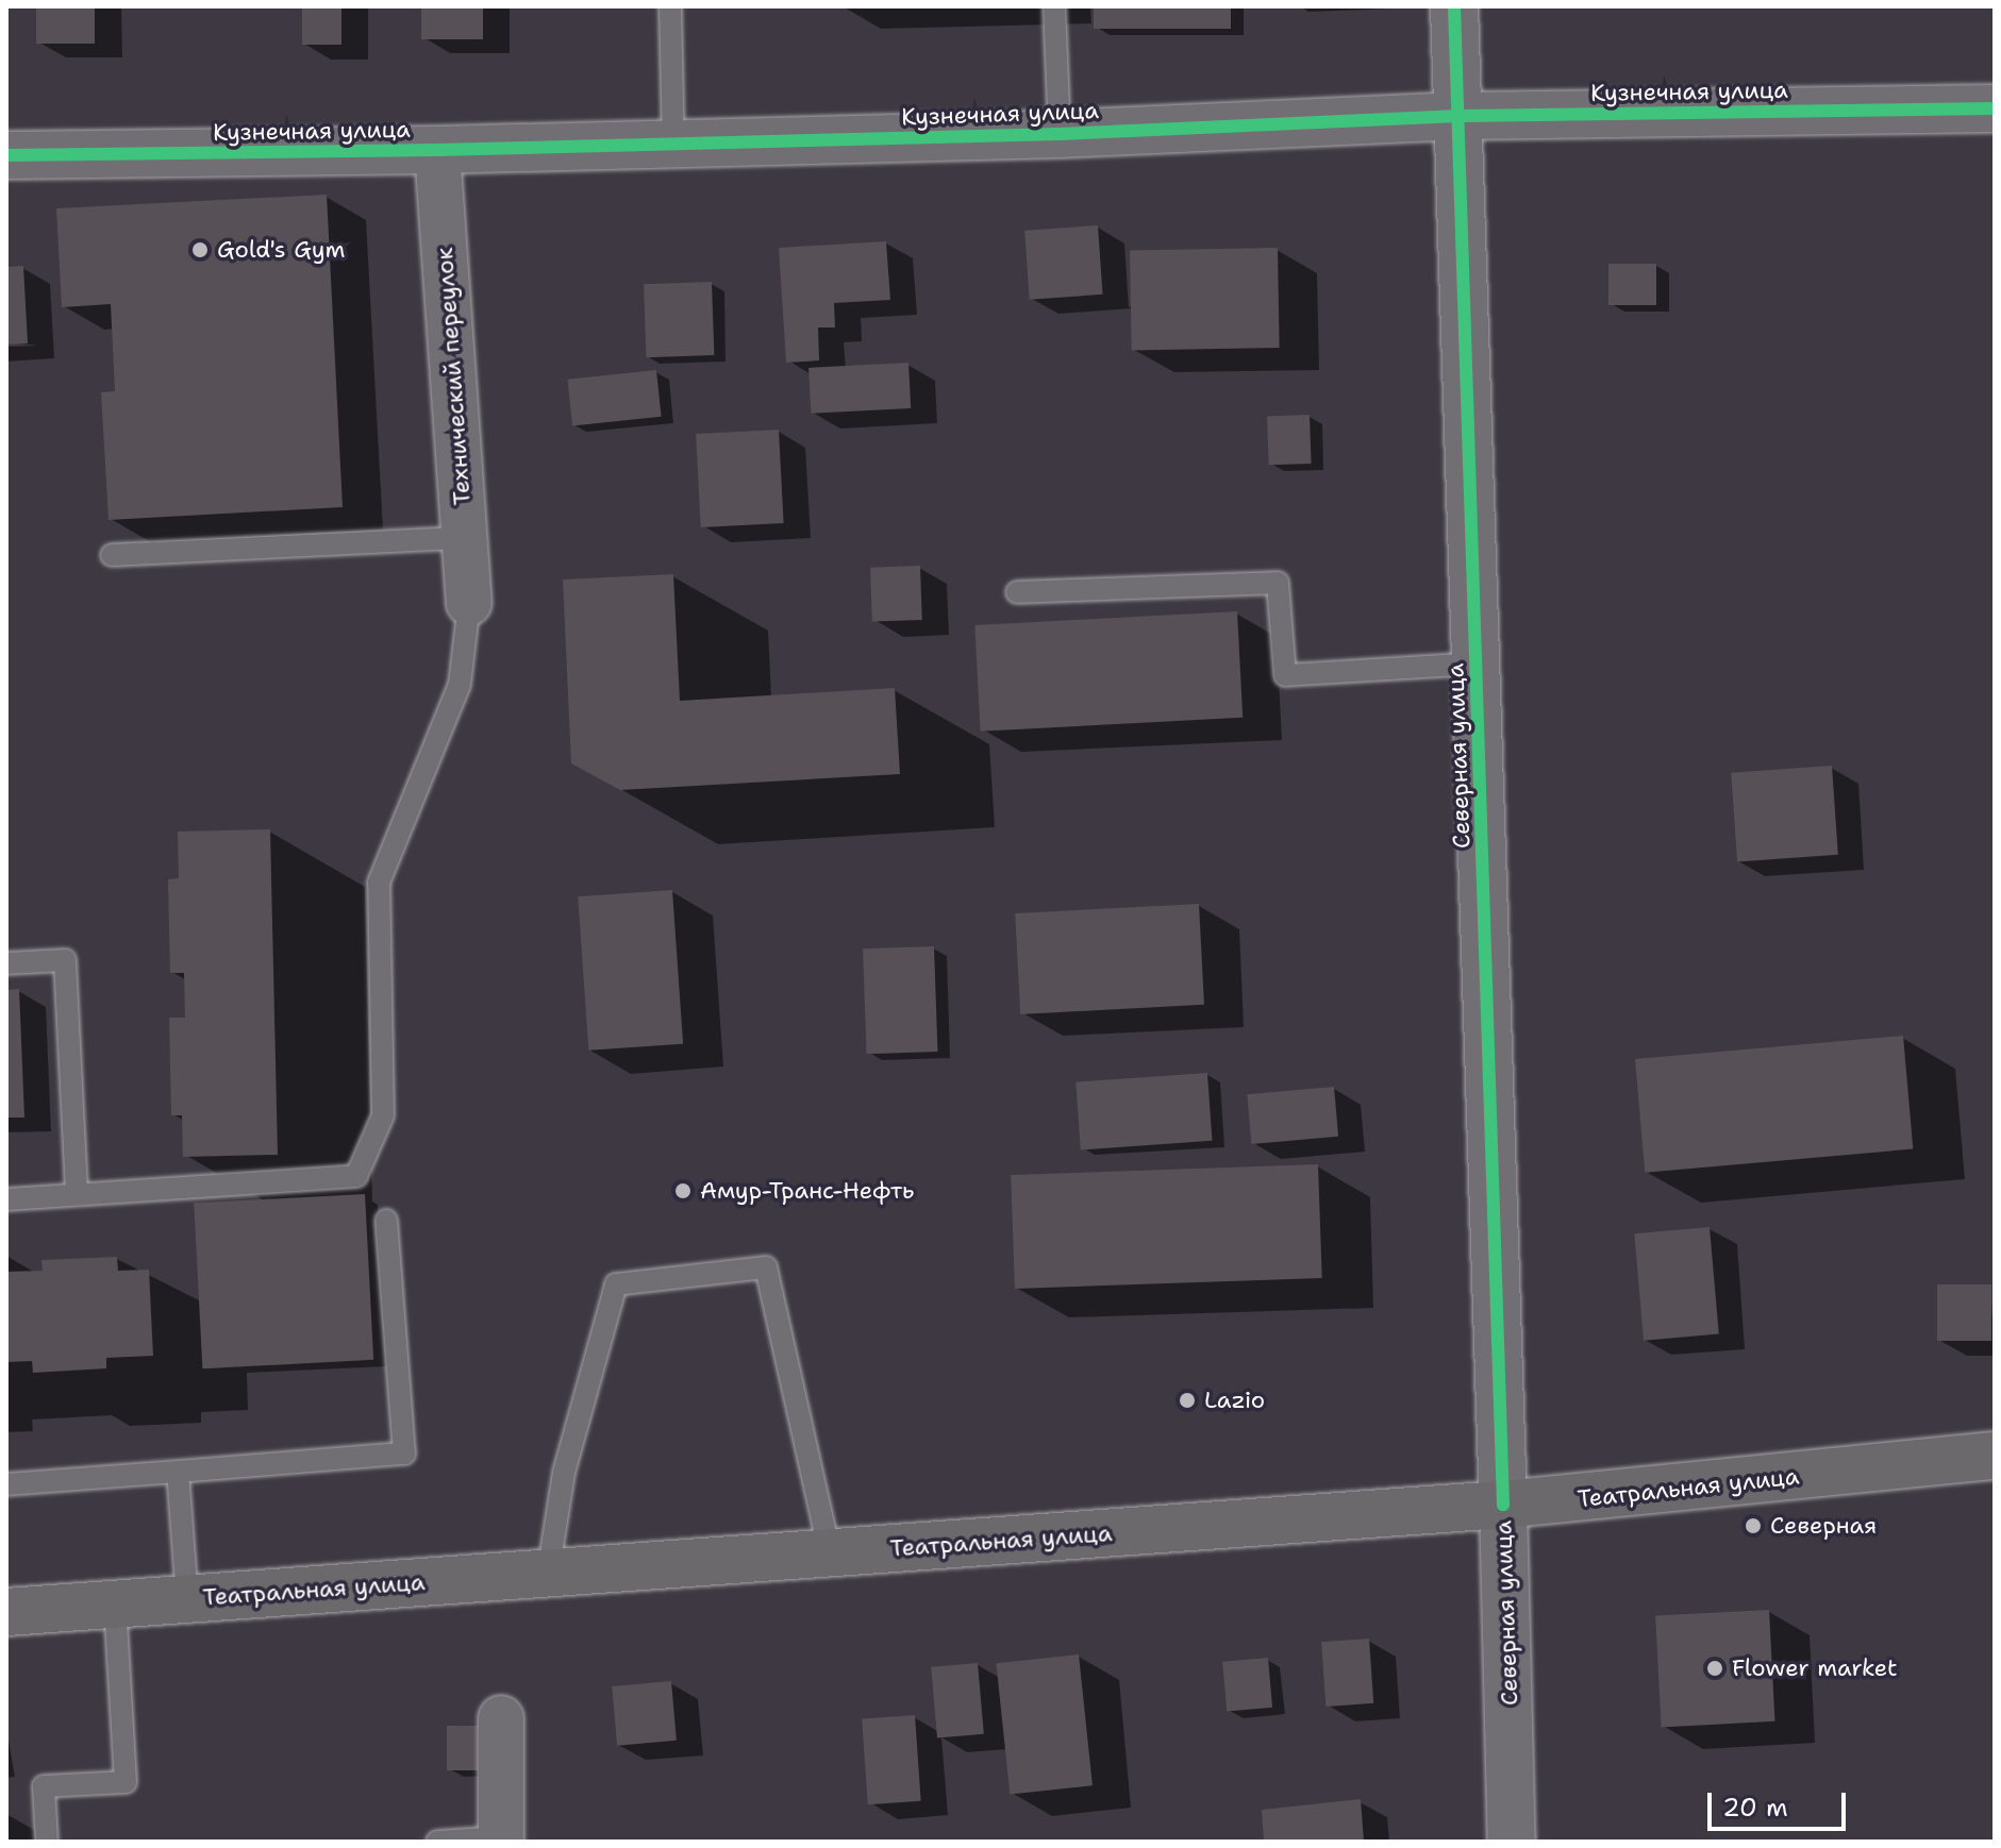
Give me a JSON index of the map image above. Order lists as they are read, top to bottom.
{
  "streets": {
    "main road": ["Театральная улица"],
    "street": ["Кузнечная улица", "Технический переулок", "Северная улица"]
  },
  "crossings": [
    ["Кузнечная улица", "Технический переулок"],
    ["Кузнечная улица", "Северная улица"],
    ["Северная улица", "Театральная улица"]
  ],
  "places": [
    "Gold's Gym",
    "Амур-Транс-Нефть",
    "Lazio",
    "Северная",
    "Flower market"
  ],
  "scale_bar": "20 m"
}
